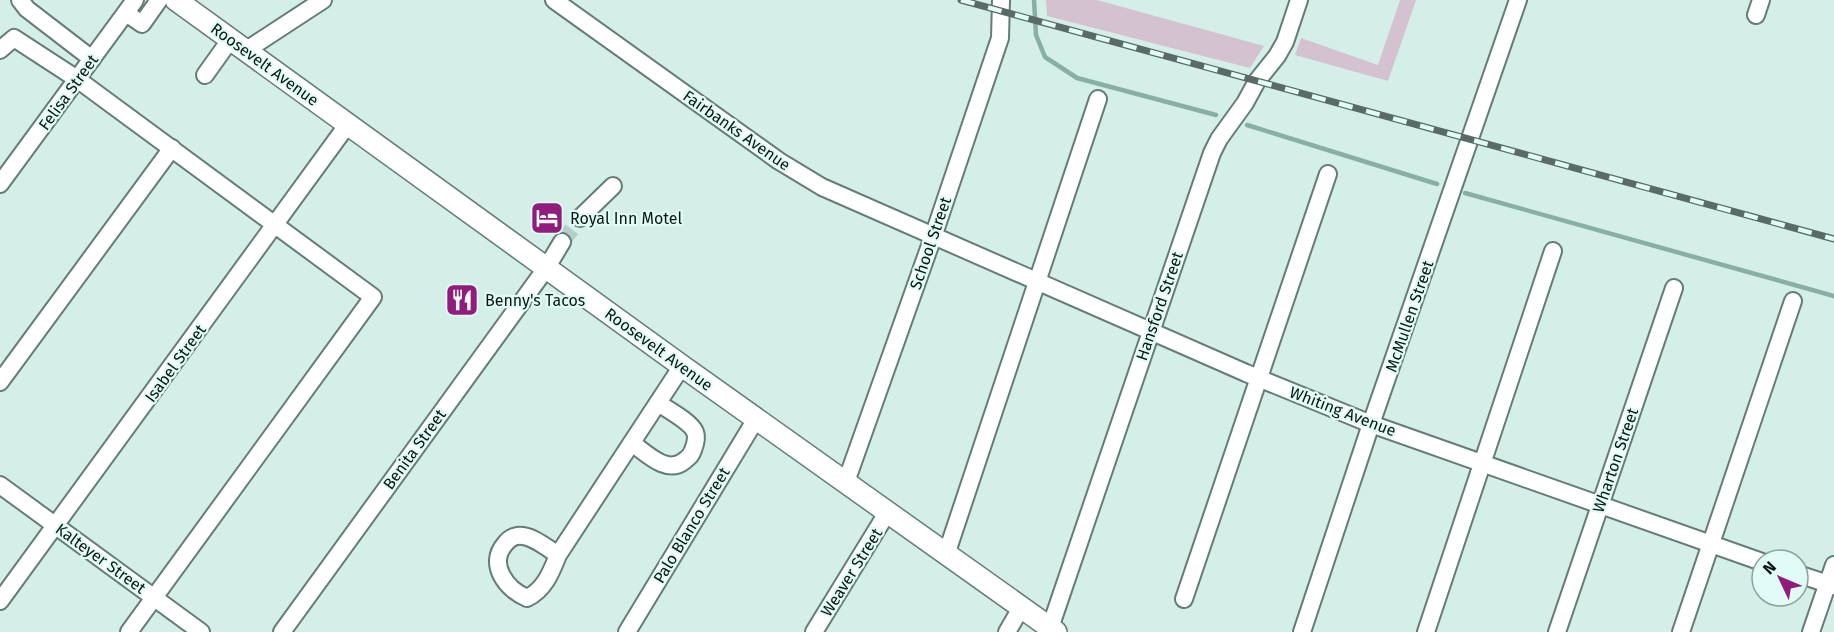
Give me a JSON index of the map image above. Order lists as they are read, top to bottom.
{
  "streets": {
    "main road": ["Roosevelt Avenue"],
    "street": [
      "Felisa Street",
      "Fairbanks Avenue",
      "School Street",
      "Hansford Street",
      "McMullen Street",
      "Isabel Street",
      "Whiting Avenue",
      "Benita Street",
      "Wharton Street",
      "Palo Blanco Street",
      "Kalteyer Street",
      "Weaver Street"
    ]
  },
  "crossings": [
    ["Roosevelt Avenue", "School Street"],
    ["Roosevelt Avenue", "Hansford Street"],
    ["Roosevelt Avenue", "Isabel Street"],
    ["Roosevelt Avenue", "Benita Street"],
    ["Roosevelt Avenue", "Palo Blanco Street"],
    ["Roosevelt Avenue", "Weaver Street"],
    ["Fairbanks Avenue", "School Street"],
    ["Fairbanks Avenue", "Whiting Avenue"],
    ["School Street", "Whiting Avenue"],
    ["Hansford Street", "Whiting Avenue"],
    ["McMullen Street", "Whiting Avenue"],
    ["Isabel Street", "Kalteyer Street"],
    ["Whiting Avenue", "Wharton Street"]
  ],
  "places": {
    "hotel": ["Royal Inn Motel"],
    "restaurant": ["Benny's Tacos"]
  },
  "north": "top left"
}
